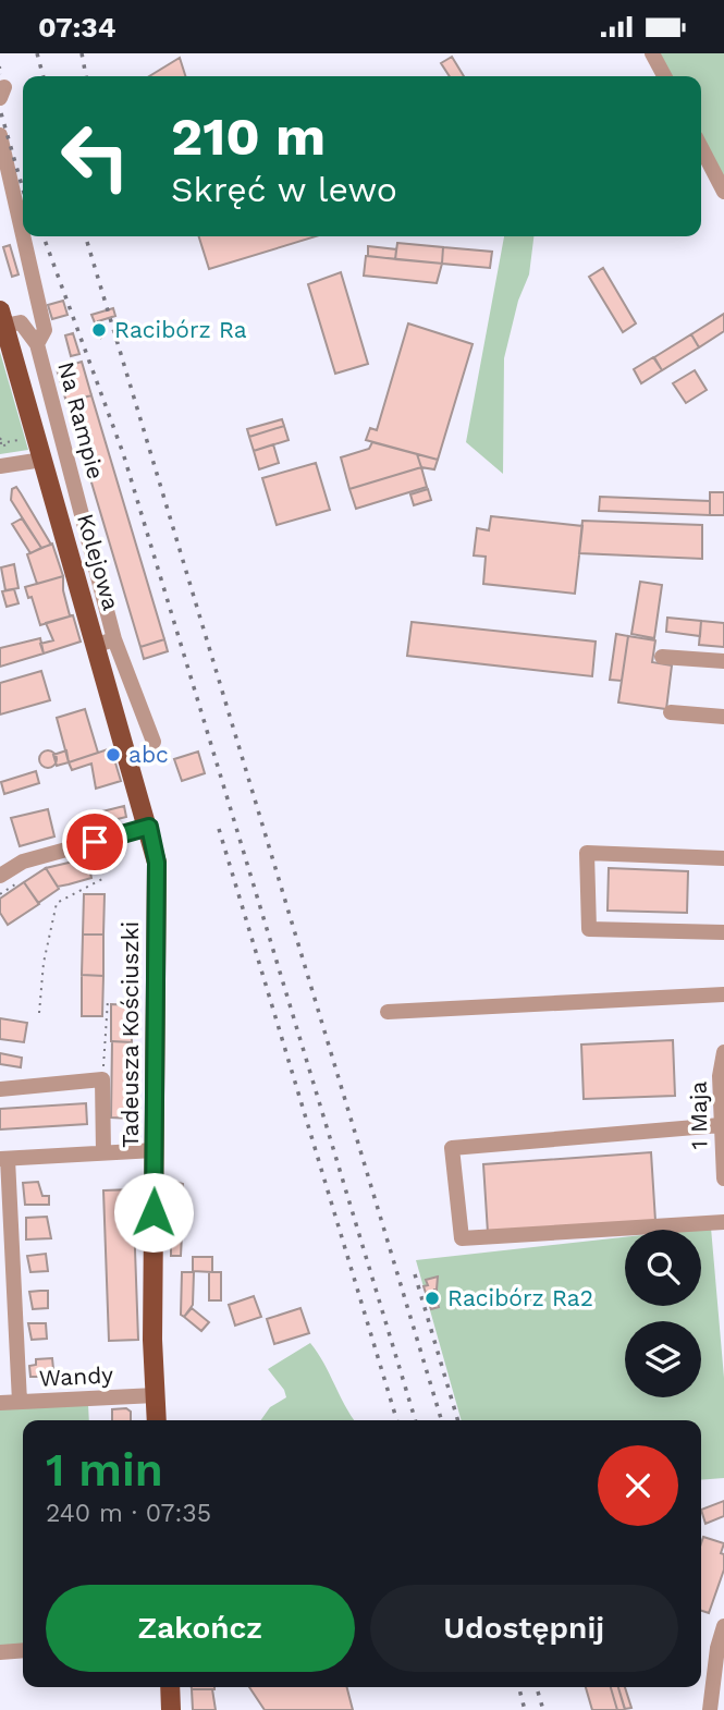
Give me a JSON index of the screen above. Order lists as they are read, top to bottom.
{
  "streets": {
    "main road": ["Kolejowa", "Tadeusza Kościuszki"],
    "street": ["Na Rampie", "1 Maja", "Wandy"]
  },
  "crossings": [
    ["Na Rampie", "Kolejowa"],
    ["Kolejowa", "Tadeusza Kościuszki"],
    ["Tadeusza Kościuszki", "Wandy"]
  ],
  "places": ["Racibórz Ra", "abc", "Racibórz Ra2"],
  "page": {
    "status": "07:34",
    "turn": ["210 m", "Skręć w lewo"],
    "heading": ["1 min", "240 m · 07:35"],
    "buttons": ["Zakończ", "Udostępnij"]
  }
}
